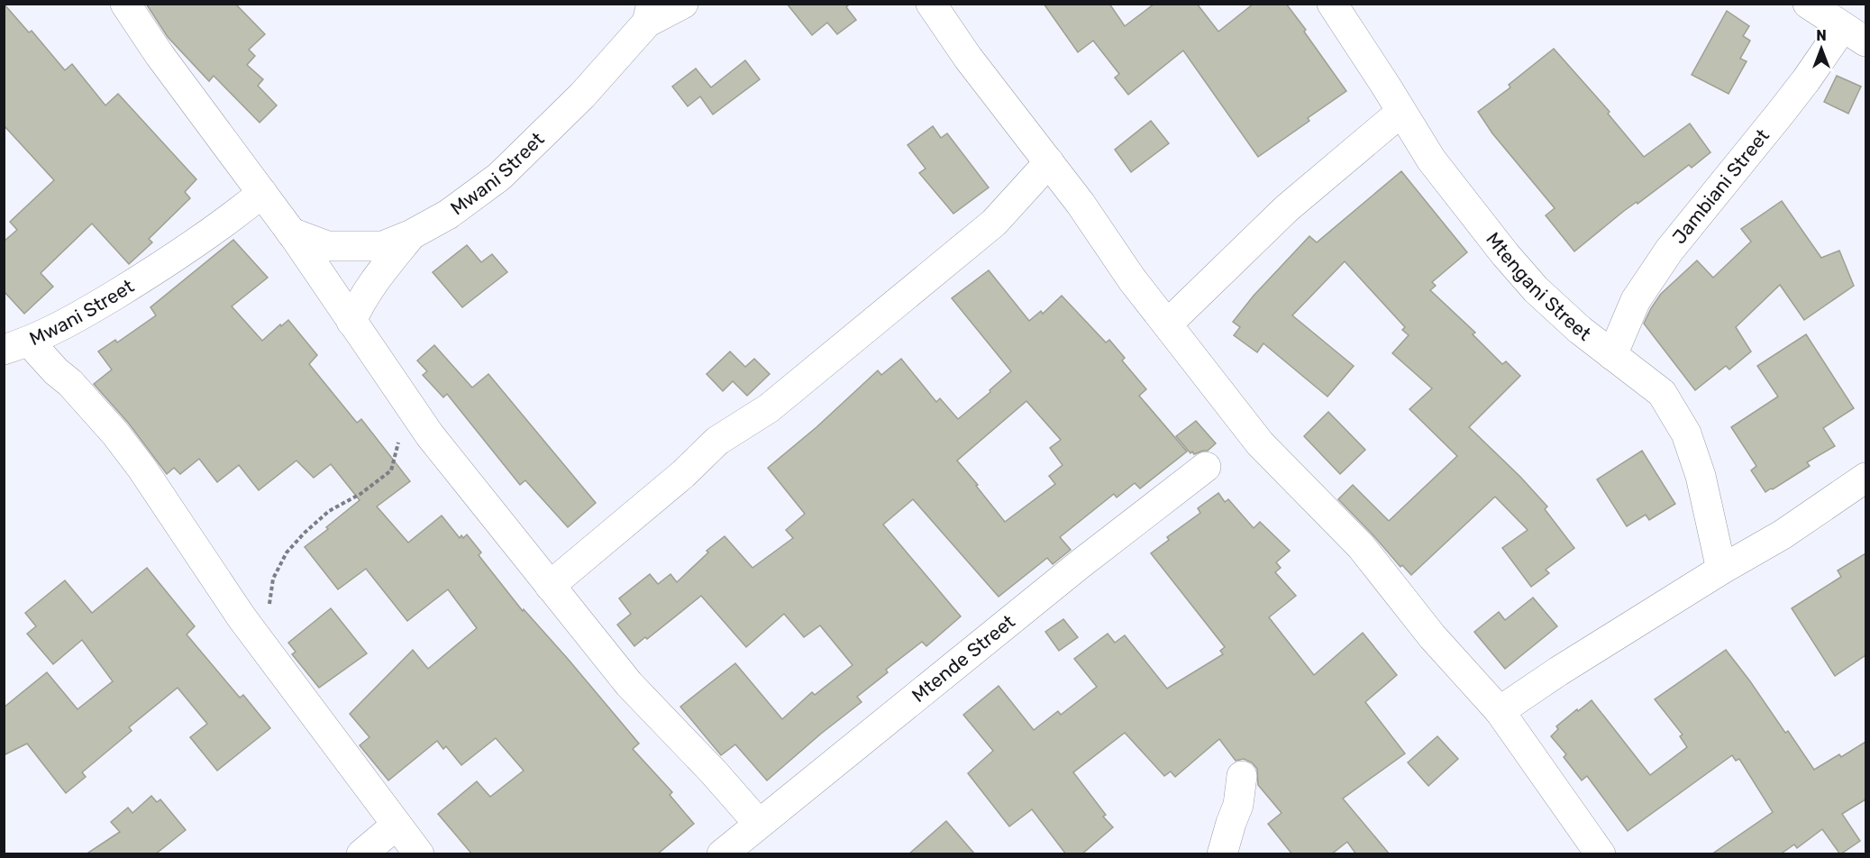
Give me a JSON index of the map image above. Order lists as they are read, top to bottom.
{
  "streets": {
    "street": [
      "Mwani Street",
      "Jambiani Street",
      "Mtengani Street",
      "Mtende Street"
    ]
  },
  "crossings": [
    ["Jambiani Street", "Mtengani Street"]
  ],
  "north": "top"
}
